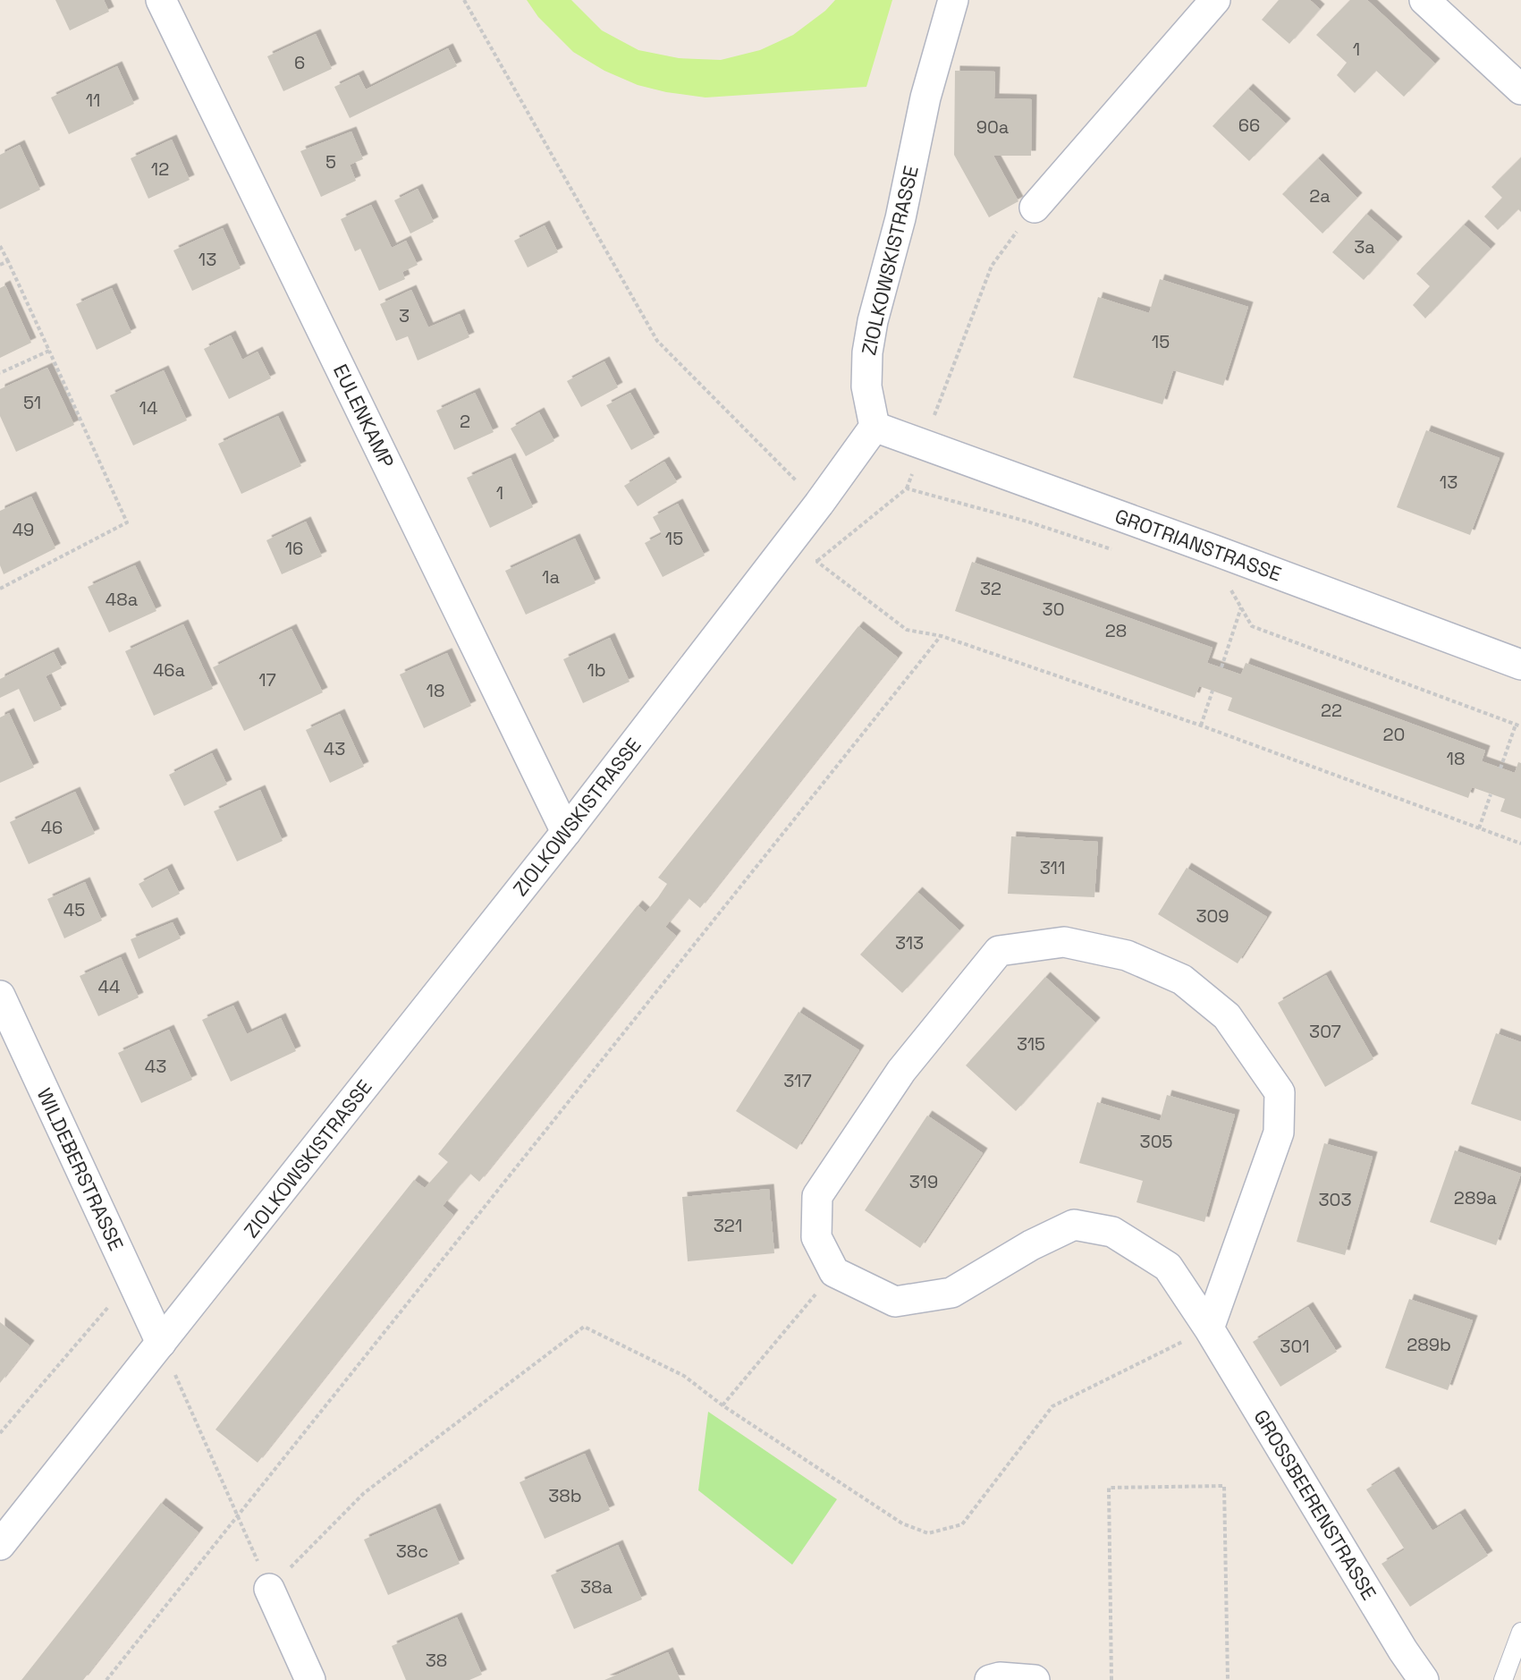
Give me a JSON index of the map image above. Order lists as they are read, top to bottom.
{
  "streets": {
    "street": [
      "ZIOLKOWSKISTRASSE",
      "EULENKAMP",
      "GROTRIANSTRASSE",
      "WILDEBERSTRASSE",
      "GROSSBEERENSTRASSE"
    ]
  },
  "crossings": [
    ["ZIOLKOWSKISTRASSE", "EULENKAMP"],
    ["ZIOLKOWSKISTRASSE", "GROTRIANSTRASSE"],
    ["ZIOLKOWSKISTRASSE", "WILDEBERSTRASSE"]
  ],
  "house_numbers": [
    "1",
    "6",
    "11",
    "66",
    "90a",
    "5",
    "12",
    "2a",
    "3a",
    "13",
    "3",
    "15",
    "51",
    "14",
    "2",
    "13",
    "1",
    "49",
    "15",
    "16",
    "1a",
    "32",
    "48a",
    "30",
    "28",
    "46a",
    "1b",
    "17",
    "18",
    "22",
    "20",
    "43",
    "18",
    "46",
    "311",
    "45",
    "309",
    "313",
    "44",
    "307",
    "315",
    "43",
    "317",
    "305",
    "319",
    "289a",
    "303",
    "321",
    "289b",
    "301",
    "38b",
    "38c",
    "38a",
    "38"
  ]
}
